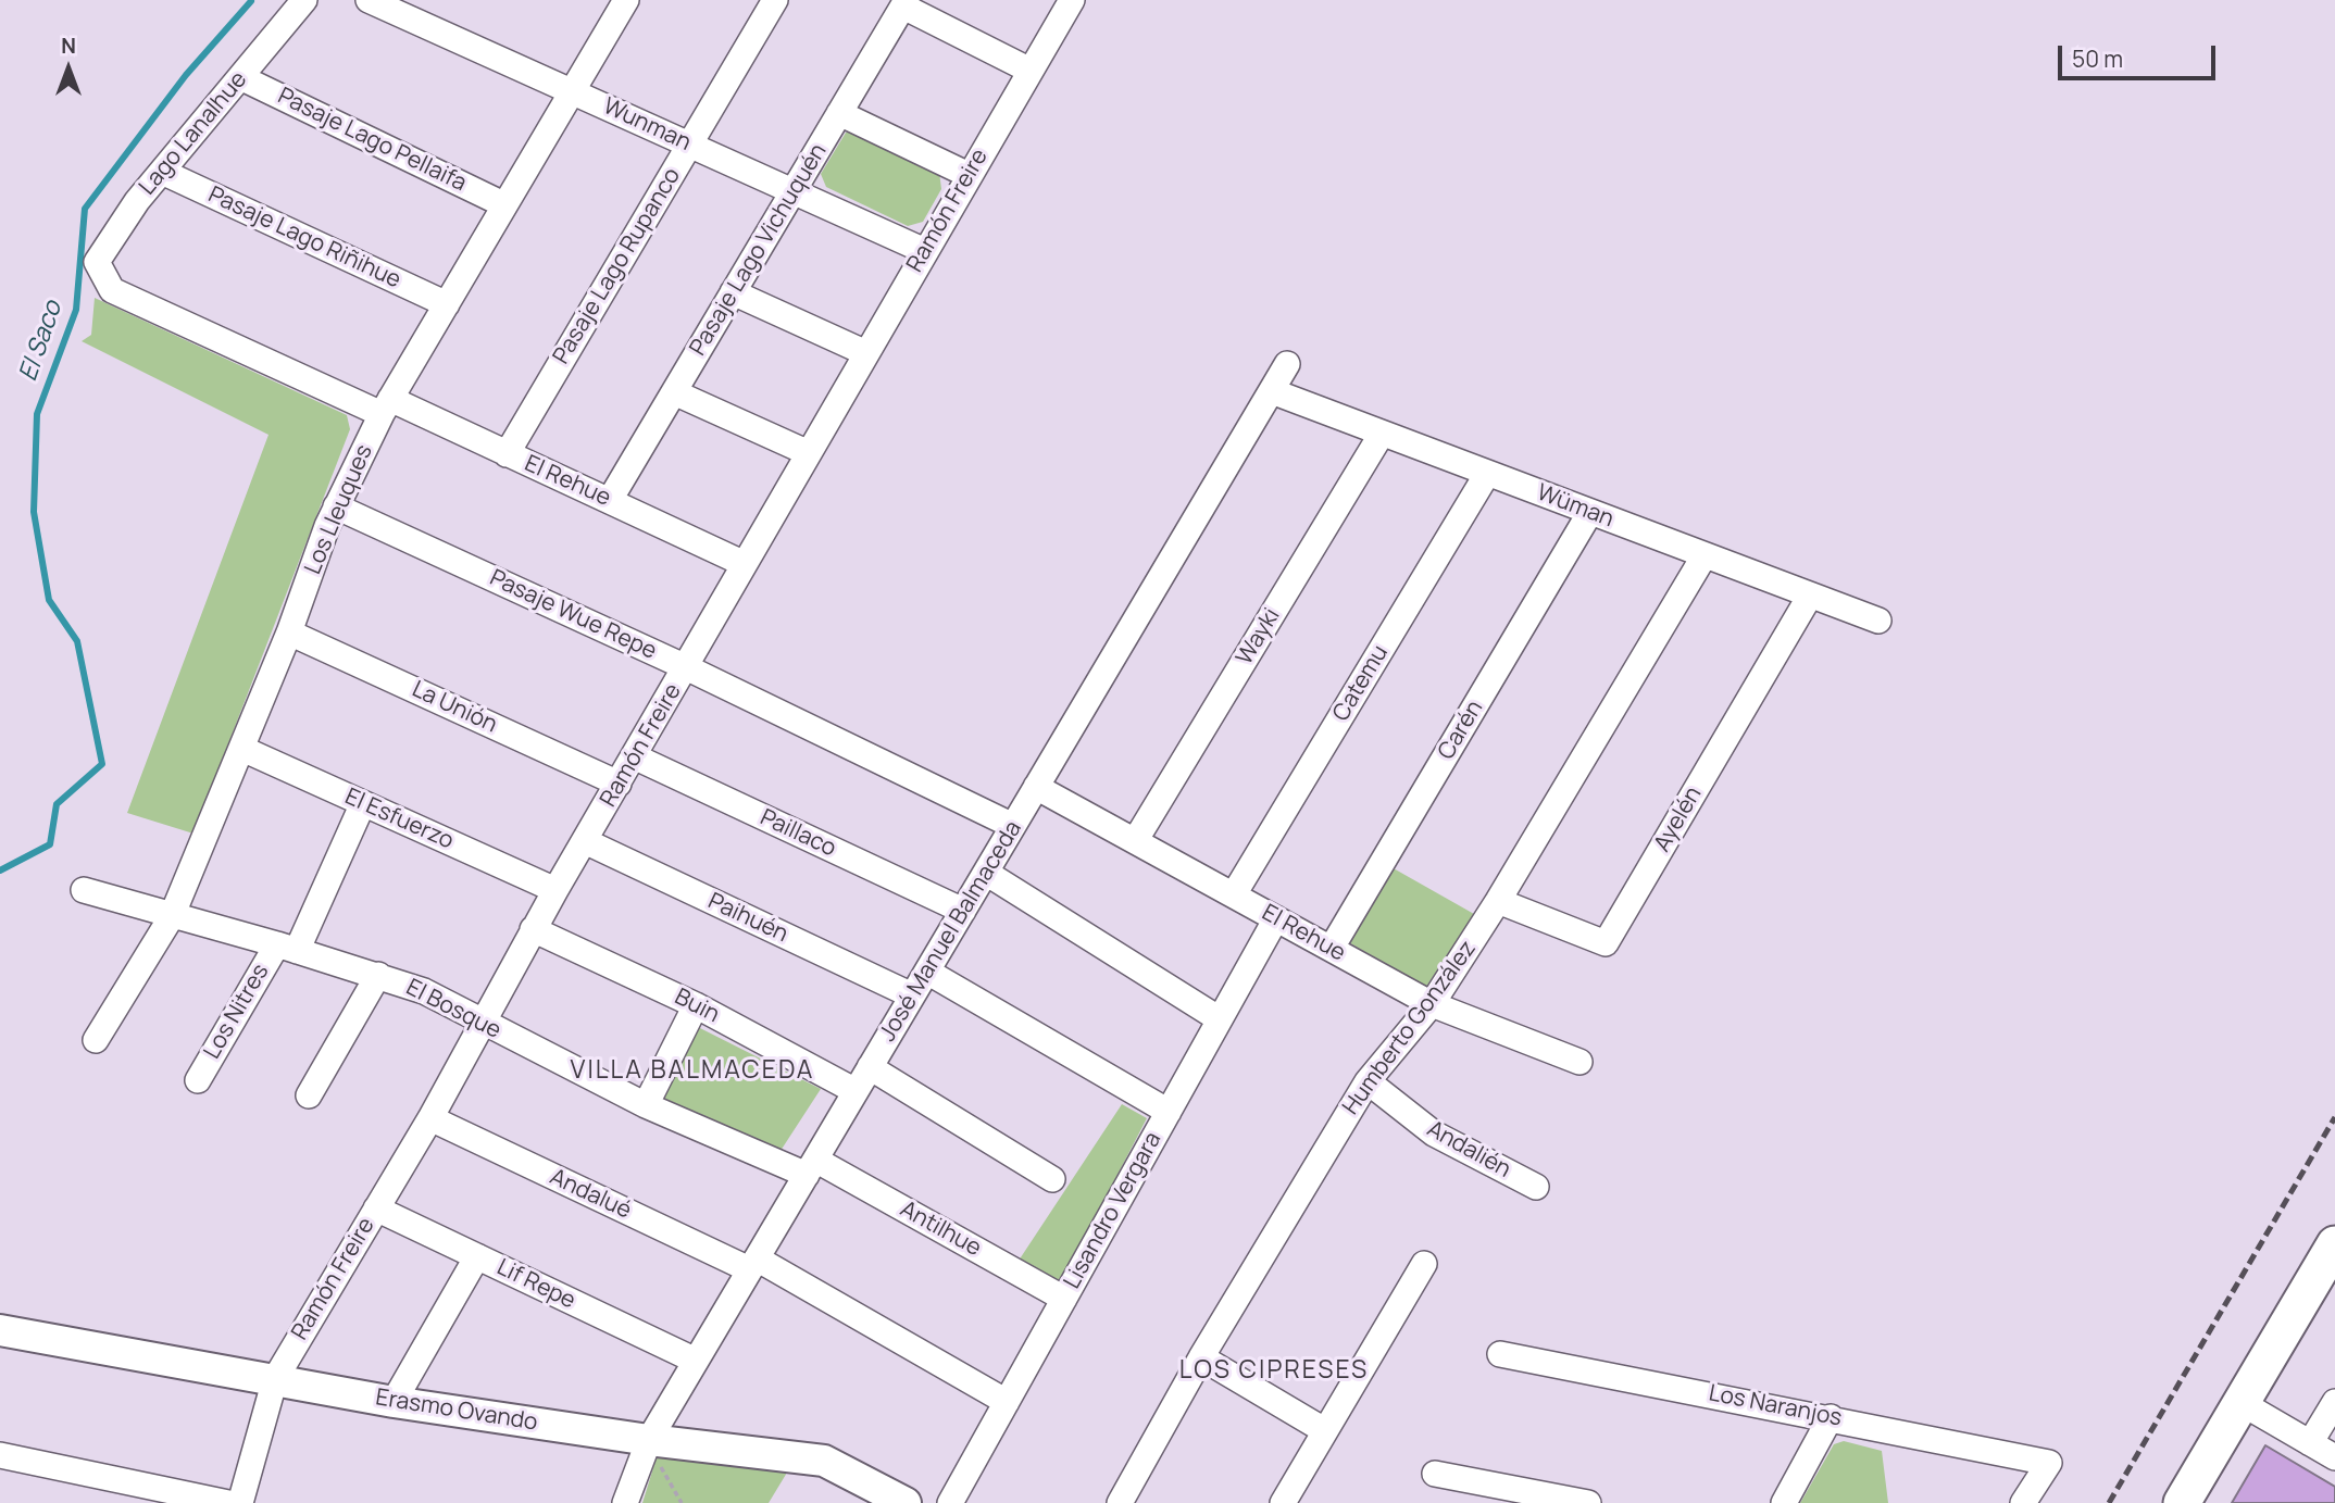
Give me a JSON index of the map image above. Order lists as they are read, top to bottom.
{
  "streets": {
    "street": [
      "Wunman",
      "Lago Lanalhue",
      "Pasaje Lago Pellaifa",
      "Ramón Freire",
      "Pasaje Lago Riñihue",
      "Pasaje Lago Vichuquén",
      "Pasaje Lago Rupanco",
      "El Rehue",
      "Wüman",
      "Los Lleuques",
      "Pasaje Wue Repe",
      "Wayki",
      "Catemu",
      "La Unión",
      "Carén",
      "El Esfuerzo",
      "Ayelén",
      "Paillaco",
      "Paihuén",
      "José Manuel Balmaceda",
      "Buin",
      "El Bosque",
      "Los Nitres",
      "Humberto González",
      "Andalién",
      "Andalué",
      "Lisandro Vergara",
      "Antilhue",
      "Lif Repe",
      "Los Naranjos",
      "Erasmo Ovando"
    ]
  },
  "crossings": [
    ["Wunman", "Ramón Freire"],
    ["Wunman", "Pasaje Lago Vichuquén"],
    ["Wunman", "Pasaje Lago Rupanco"],
    ["Wunman", "Los Lleuques"],
    ["Lago Lanalhue", "Pasaje Lago Pellaifa"],
    ["Lago Lanalhue", "Pasaje Lago Riñihue"],
    ["Lago Lanalhue", "El Rehue"],
    ["Pasaje Lago Pellaifa", "Los Lleuques"],
    ["Ramón Freire", "El Rehue"],
    ["Ramón Freire", "Pasaje Wue Repe"],
    ["Ramón Freire", "La Unión"],
    ["Ramón Freire", "El Esfuerzo"],
    ["Ramón Freire", "Paillaco"],
    ["Ramón Freire", "Paihuén"],
    ["Ramón Freire", "Buin"],
    ["Ramón Freire", "El Bosque"],
    ["Ramón Freire", "Andalué"],
    ["Ramón Freire", "Lif Repe"],
    ["Ramón Freire", "Erasmo Ovando"],
    ["Pasaje Lago Riñihue", "Los Lleuques"],
    ["Pasaje Lago Vichuquén", "El Rehue"],
    ["Pasaje Lago Rupanco", "El Rehue"],
    ["El Rehue", "Los Lleuques"],
    ["El Rehue", "Wayki"],
    ["El Rehue", "Catemu"],
    ["El Rehue", "Carén"],
    ["El Rehue", "José Manuel Balmaceda"],
    ["El Rehue", "Humberto González"],
    ["El Rehue", "Lisandro Vergara"],
    ["Wüman", "Wayki"],
    ["Wüman", "Catemu"],
    ["Wüman", "Carén"],
    ["Wüman", "Ayelén"],
    ["Wüman", "José Manuel Balmaceda"],
    ["Wüman", "Humberto González"],
    ["Los Lleuques", "Pasaje Wue Repe"],
    ["Los Lleuques", "La Unión"],
    ["Los Lleuques", "El Esfuerzo"],
    ["Los Lleuques", "El Bosque"],
    ["Pasaje Wue Repe", "José Manuel Balmaceda"],
    ["El Esfuerzo", "Los Nitres"],
    ["Ayelén", "Humberto González"],
    ["Paillaco", "José Manuel Balmaceda"],
    ["Paihuén", "José Manuel Balmaceda"],
    ["José Manuel Balmaceda", "Buin"],
    ["José Manuel Balmaceda", "El Bosque"],
    ["José Manuel Balmaceda", "Andalué"],
    ["José Manuel Balmaceda", "Antilhue"],
    ["José Manuel Balmaceda", "Lif Repe"],
    ["José Manuel Balmaceda", "Erasmo Ovando"],
    ["El Bosque", "Los Nitres"],
    ["El Bosque", "Antilhue"],
    ["Humberto González", "Andalién"],
    ["Andalué", "Lisandro Vergara"],
    ["Lisandro Vergara", "Antilhue"]
  ],
  "districts": ["VILLA BALMACEDA", "LOS CIPRESES"],
  "water": ["El Saco"],
  "scale_bar": "50 m",
  "north": "top"
}
